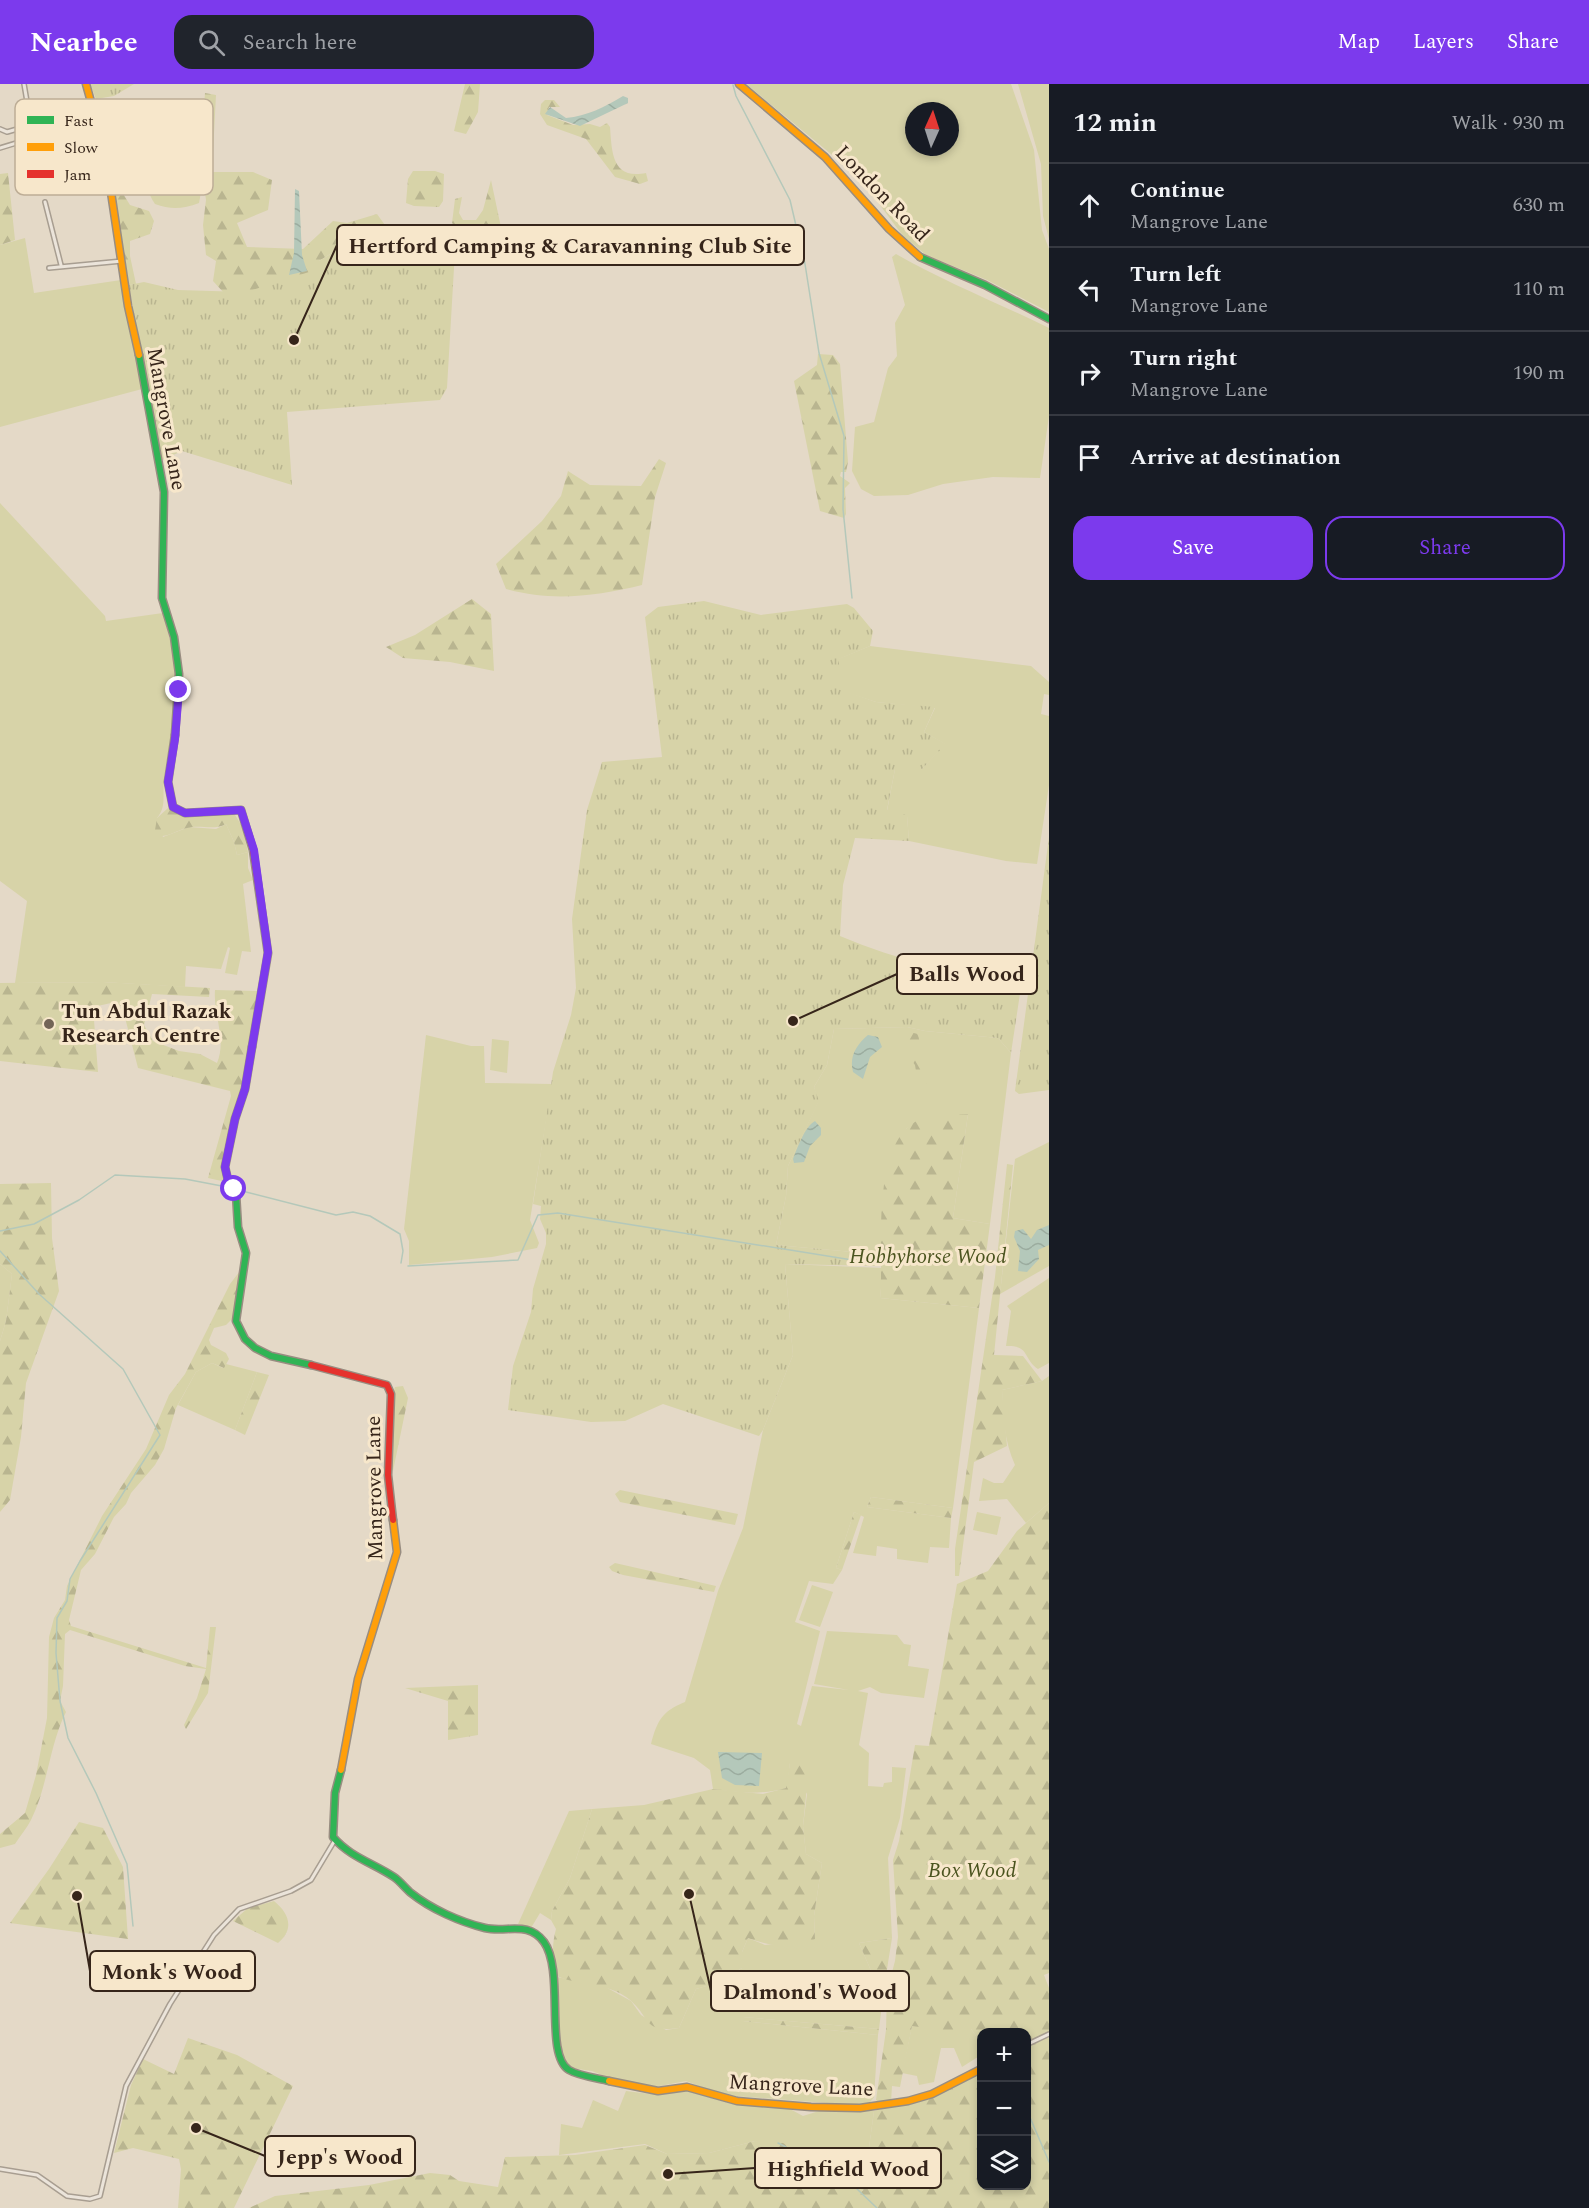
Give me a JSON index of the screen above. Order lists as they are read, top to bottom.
{
  "streets": {
    "street": ["London Road", "Mangrove Lane"]
  },
  "parks": ["Hobbyhorse Wood", "Box Wood"],
  "places": [
    "Hertford Camping & Caravanning Club Site",
    "Balls Wood",
    "Tun Abdul Razak Research Centre",
    "Dalmond's Wood",
    "Monk's Wood",
    "Jepp's Wood",
    "Highfield Wood"
  ],
  "legend": ["Fast", "Slow", "Jam"],
  "north": "top",
  "page": {
    "header": "Nearbee",
    "search": "Search here",
    "nav": ["Map", "Layers", "Share"],
    "heading": ["12 min", "Walk · 930 m"],
    "list": [
      ["Continue", "Mangrove Lane", "630 m"],
      ["Turn left", "Mangrove Lane", "110 m"],
      ["Turn right", "Mangrove Lane", "190 m"],
      "Arrive at destination"
    ],
    "buttons": ["Save", "Share"],
    "map_buttons": ["+", "−"]
  }
}
